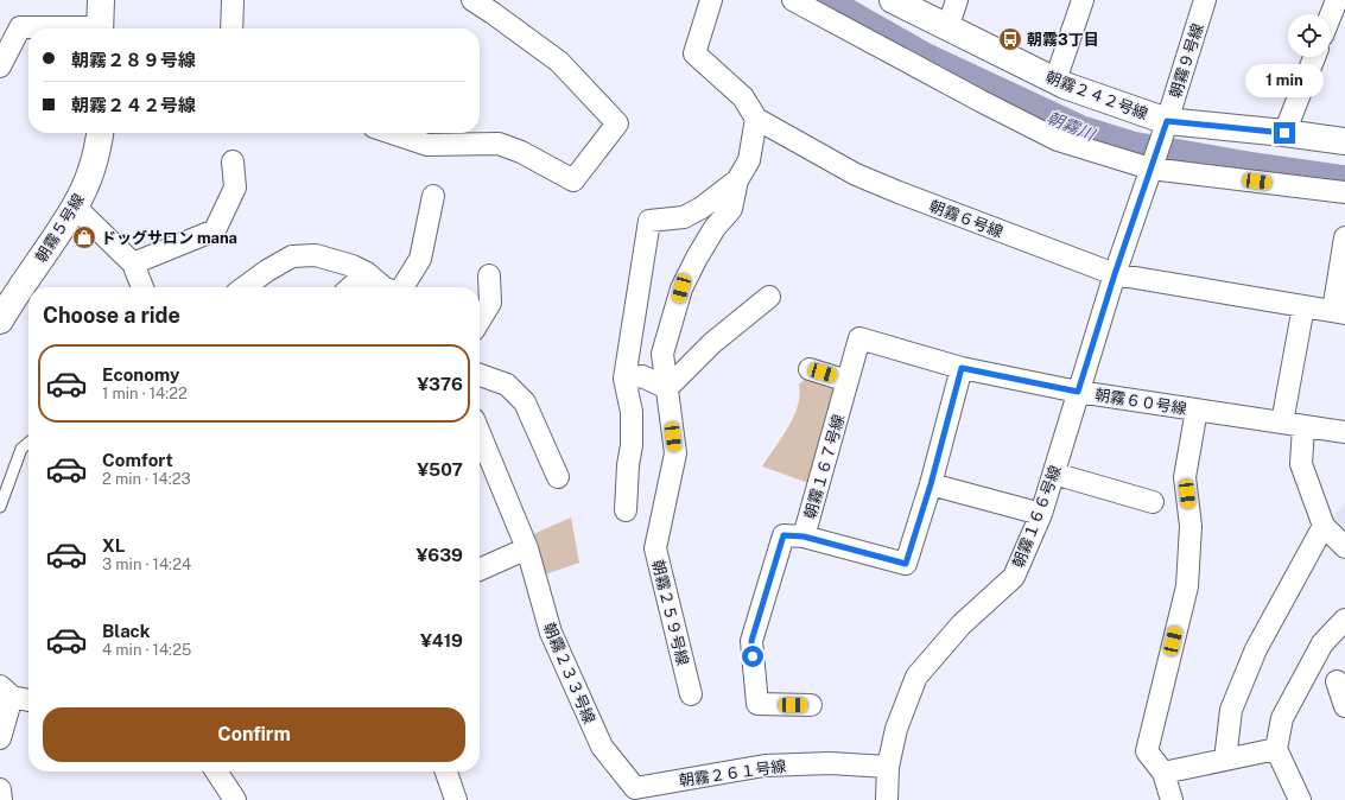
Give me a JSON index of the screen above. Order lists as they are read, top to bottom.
{
  "streets": {
    "street": [
      "朝霧９号線",
      "朝霧２４２号線",
      "朝霧６号線",
      "朝霧５号線",
      "朝霧６０号線",
      "朝霧１６７号線",
      "朝霧１６６号線",
      "朝霧２５９号線",
      "朝霧２３３号線",
      "朝霧２６１号線"
    ]
  },
  "crossings": [
    ["朝霧９号線", "朝霧２４２号線"],
    ["朝霧９号線", "朝霧６０号線"],
    ["朝霧２４２号線", "朝霧６０号線"],
    ["朝霧６号線", "朝霧６０号線"],
    ["朝霧６０号線", "朝霧１６７号線"],
    ["朝霧６０号線", "朝霧１６６号線"],
    ["朝霧１６７号線", "朝霧１６６号線"],
    ["朝霧１６６号線", "朝霧２６１号線"],
    ["朝霧２３３号線", "朝霧２６１号線"]
  ],
  "water": ["朝霧川"],
  "places": {
    "bus stop": ["朝霧3丁目"],
    "shop": ["ドッグサロン mana"]
  },
  "page": {
    "banner": ["朝霧２８９号線", "朝霧２４２号線"],
    "bubble": "1 min",
    "heading": "Choose a ride",
    "list": [
      {
        "name": "Economy",
        "note": "1 min · 14:22",
        "value": "¥376"
      },
      {
        "name": "Comfort",
        "note": "2 min · 14:23",
        "value": "¥507"
      },
      {
        "name": "XL",
        "note": "3 min · 14:24",
        "value": "¥639"
      },
      {
        "name": "Black",
        "note": "4 min · 14:25",
        "value": "¥419"
      }
    ],
    "buttons": "Confirm"
  }
}
